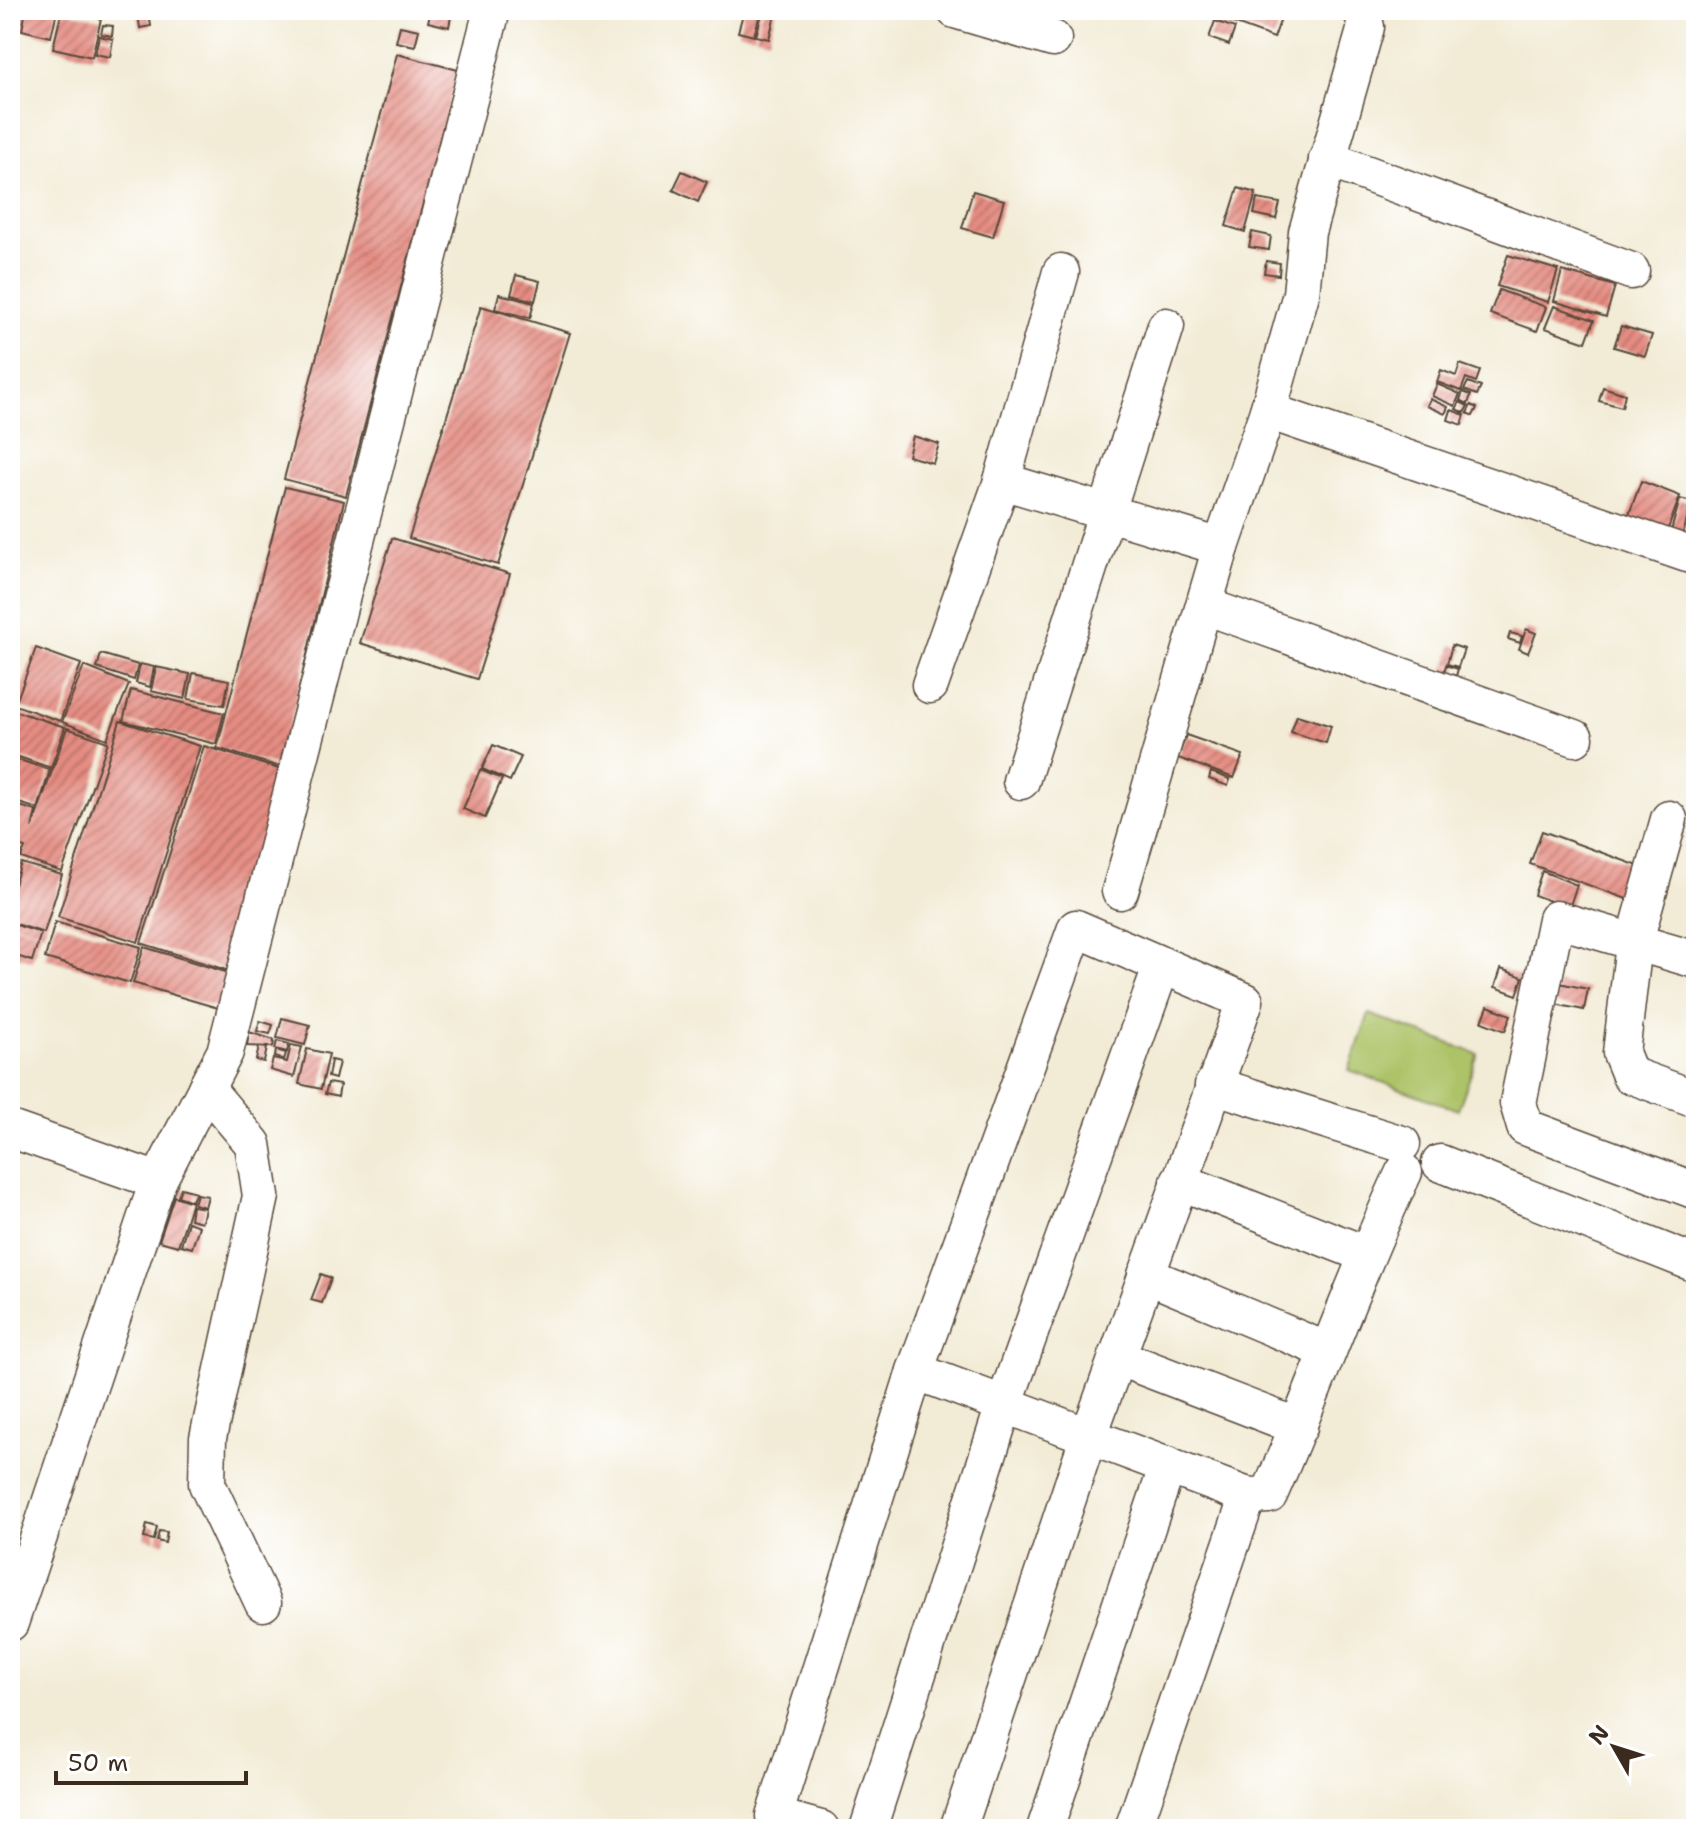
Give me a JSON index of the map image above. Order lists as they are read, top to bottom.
{
  "scale_bar": "50 m",
  "north": "top left"
}
